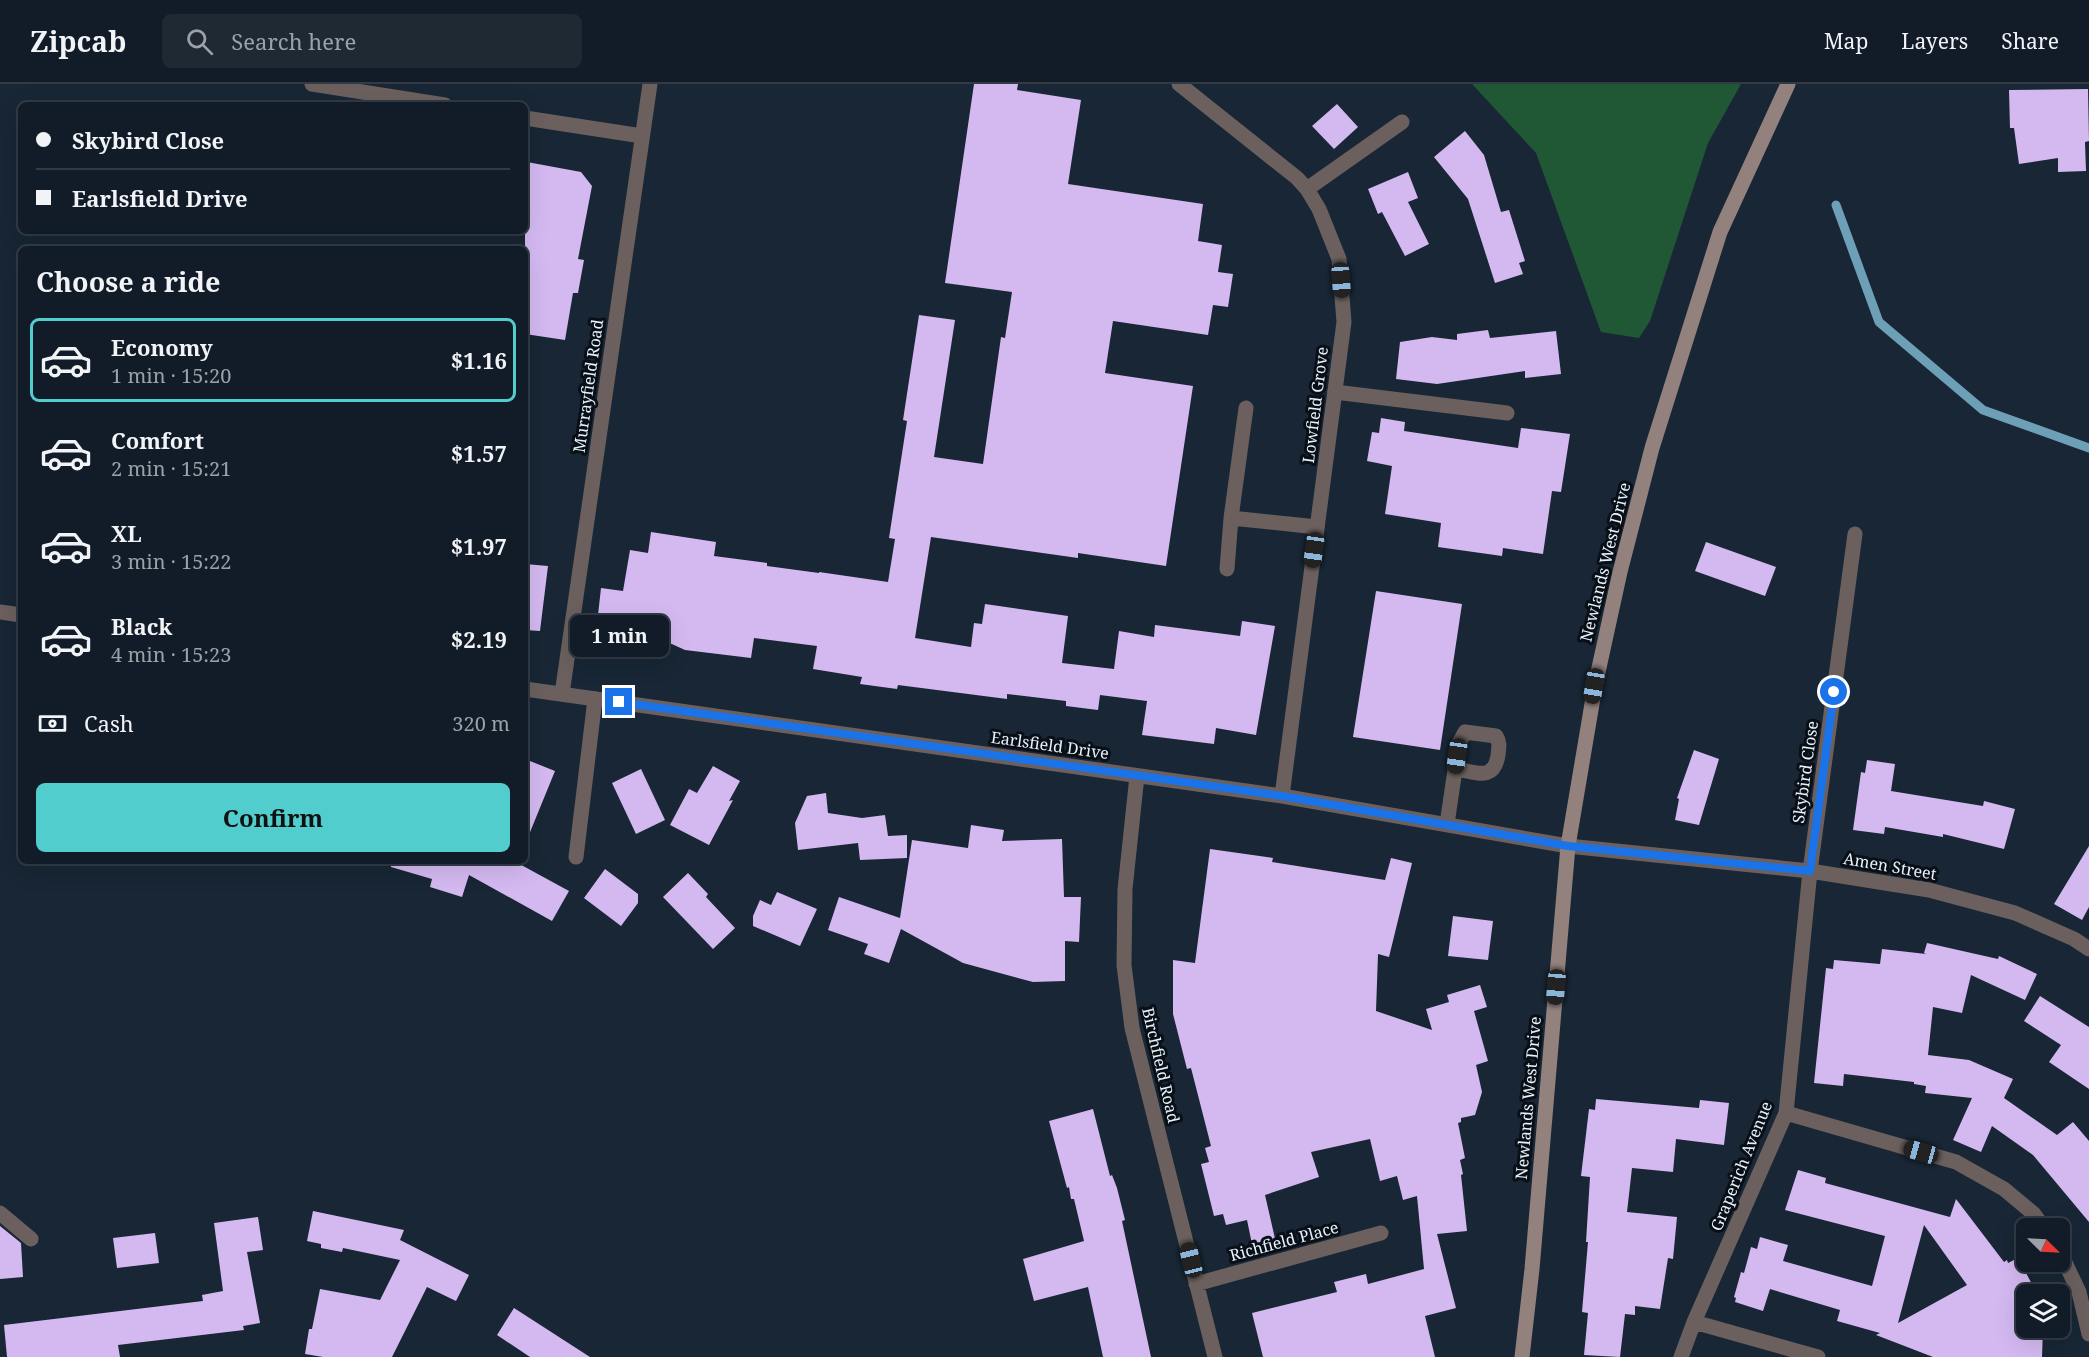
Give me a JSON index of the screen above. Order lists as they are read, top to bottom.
{
  "streets": {
    "street": [
      "Murrayfield Road",
      "Lowfield Grove",
      "Newlands West Drive",
      "Earlsfield Drive",
      "Skybird Close",
      "Amen Street",
      "Birchfield Road",
      "Graperich Avenue",
      "Richfield Place"
    ]
  },
  "crossings": [
    ["Murrayfield Road", "Earlsfield Drive"],
    ["Lowfield Grove", "Earlsfield Drive"],
    ["Newlands West Drive", "Earlsfield Drive"],
    ["Newlands West Drive", "Amen Street"],
    ["Earlsfield Drive", "Amen Street"],
    ["Earlsfield Drive", "Birchfield Road"],
    ["Skybird Close", "Amen Street"],
    ["Skybird Close", "Graperich Avenue"],
    ["Amen Street", "Graperich Avenue"],
    ["Birchfield Road", "Richfield Place"]
  ],
  "north": "bottom right",
  "page": {
    "header": "Zipcab",
    "search": "Search here",
    "nav": ["Map", "Layers", "Share"],
    "banner": ["Skybird Close", "Earlsfield Drive"],
    "heading": "Choose a ride",
    "list": [
      {
        "name": "Economy",
        "note": "1 min · 15:20",
        "value": "$1.16"
      },
      {
        "name": "Comfort",
        "note": "2 min · 15:21",
        "value": "$1.57"
      },
      {
        "name": "XL",
        "note": "3 min · 15:22",
        "value": "$1.97"
      },
      {
        "name": "Black",
        "note": "4 min · 15:23",
        "value": "$2.19"
      }
    ],
    "bubble": "1 min",
    "pay": ["Cash", "320 m"],
    "buttons": "Confirm"
  }
}
